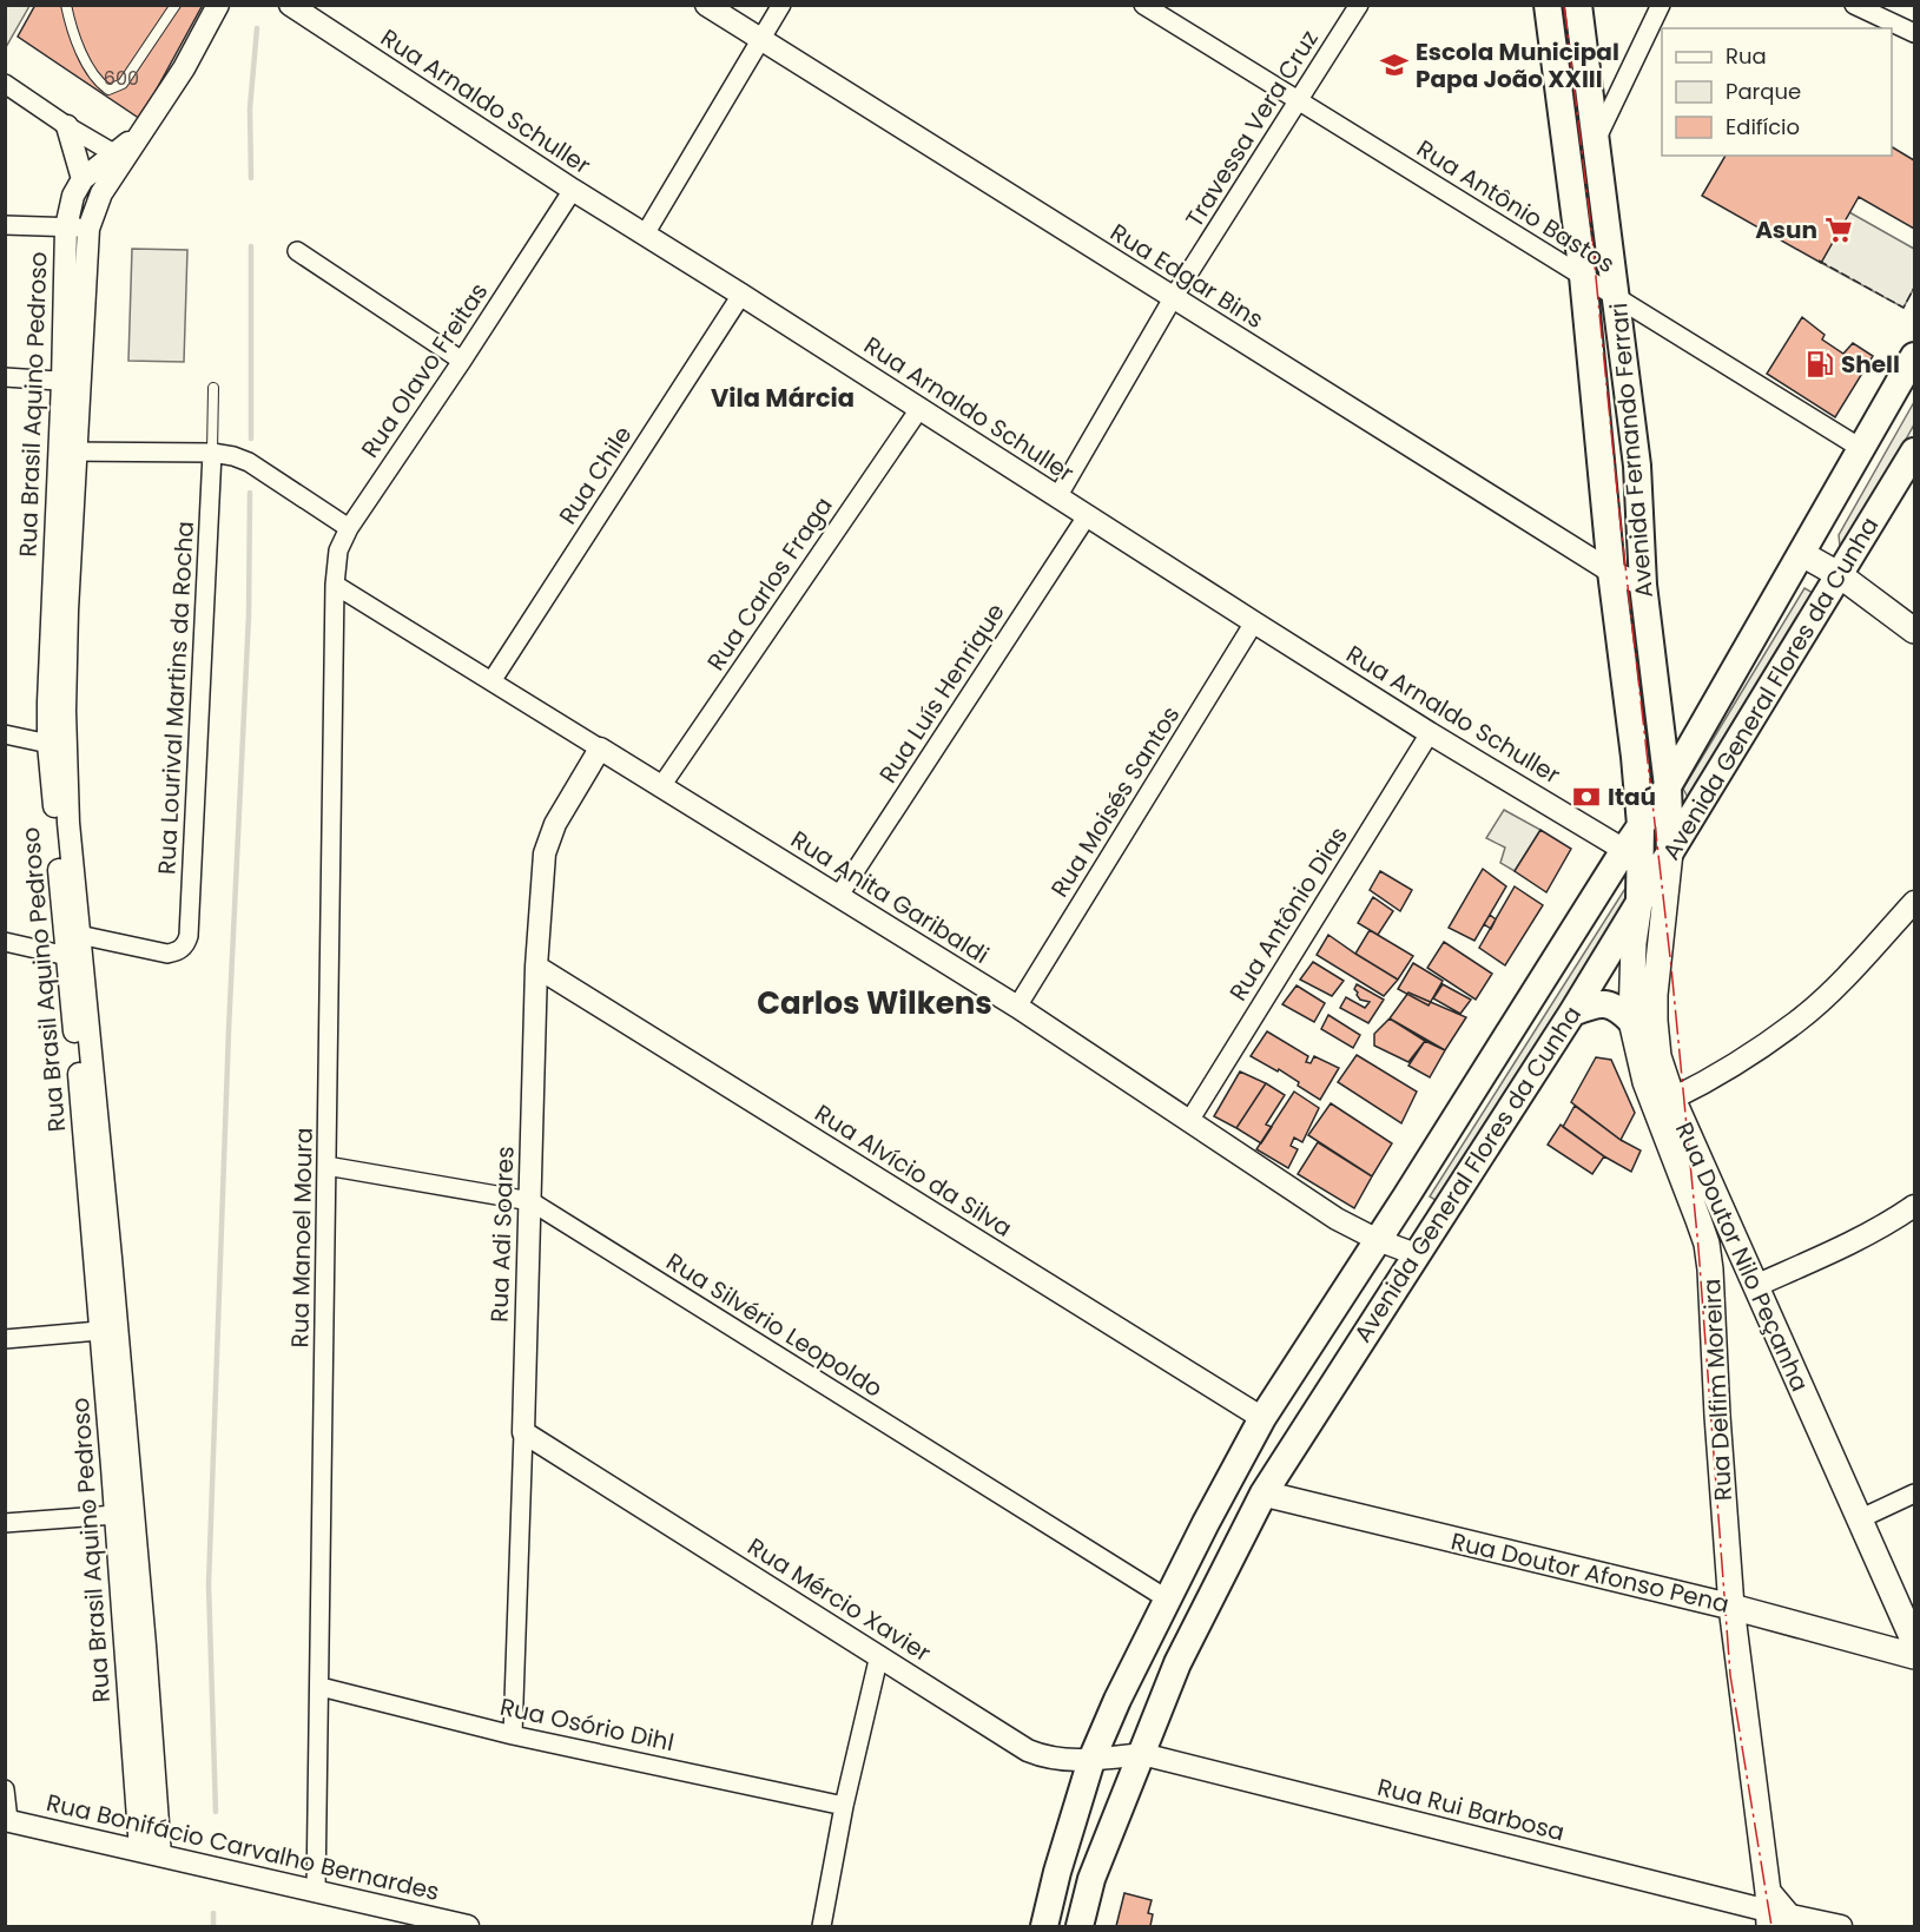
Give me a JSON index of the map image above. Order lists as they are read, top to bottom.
{
  "streets": {
    "main road": [
      "Avenida Fernando Ferrari",
      "Avenida General Flores da Cunha",
      "Rua Doutor Nilo Peçanha",
      "Rua Delfim Moreira",
      "Rua Doutor Afonso Pena"
    ],
    "street": [
      "Rua Arnaldo Schuller",
      "Travessa Vera Cruz",
      "Rua Antônio Bastos",
      "Rua Edgar Bins",
      "Rua Olavo Freitas",
      "Rua Brasil Aquino Pedroso",
      "Rua Chile",
      "Rua Carlos Fraga",
      "Rua Luís Henrique",
      "Rua Lourival Martins da Rocha",
      "Rua Moisés Santos",
      "Rua Anita Garibaldi",
      "Rua Antônio Dias",
      "Rua Alvício da Silva",
      "Rua Adi Soares",
      "Rua Manoel Moura",
      "Rua Silvério Leopoldo",
      "Rua Mércio Xavier",
      "Rua Osório Dihl",
      "Rua Rui Barbosa",
      "Rua Bonifácio Carvalho Bernardes"
    ]
  },
  "crossings": [
    ["Rua Arnaldo Schuller", "Travessa Vera Cruz"],
    ["Rua Arnaldo Schuller", "Rua Olavo Freitas"],
    ["Rua Arnaldo Schuller", "Rua Chile"],
    ["Rua Arnaldo Schuller", "Rua Carlos Fraga"],
    ["Rua Arnaldo Schuller", "Avenida General Flores da Cunha"],
    ["Rua Arnaldo Schuller", "Rua Luís Henrique"],
    ["Rua Arnaldo Schuller", "Rua Moisés Santos"],
    ["Rua Arnaldo Schuller", "Rua Antônio Dias"],
    ["Travessa Vera Cruz", "Rua Antônio Bastos"],
    ["Travessa Vera Cruz", "Rua Edgar Bins"],
    ["Rua Antônio Bastos", "Avenida Fernando Ferrari"],
    ["Rua Antônio Bastos", "Avenida General Flores da Cunha"],
    ["Rua Edgar Bins", "Avenida Fernando Ferrari"],
    ["Rua Olavo Freitas", "Rua Anita Garibaldi"],
    ["Rua Olavo Freitas", "Rua Manoel Moura"],
    ["Rua Brasil Aquino Pedroso", "Rua Lourival Martins da Rocha"],
    ["Rua Brasil Aquino Pedroso", "Rua Bonifácio Carvalho Bernardes"],
    ["Avenida Fernando Ferrari", "Avenida General Flores da Cunha"],
    ["Avenida Fernando Ferrari", "Rua Doutor Nilo Peçanha"],
    ["Avenida Fernando Ferrari", "Rua Delfim Moreira"],
    ["Rua Chile", "Rua Anita Garibaldi"],
    ["Rua Carlos Fraga", "Rua Anita Garibaldi"],
    ["Avenida General Flores da Cunha", "Rua Anita Garibaldi"],
    ["Avenida General Flores da Cunha", "Rua Alvício da Silva"],
    ["Avenida General Flores da Cunha", "Rua Doutor Nilo Peçanha"],
    ["Avenida General Flores da Cunha", "Rua Silvério Leopoldo"],
    ["Avenida General Flores da Cunha", "Rua Delfim Moreira"],
    ["Avenida General Flores da Cunha", "Rua Doutor Afonso Pena"],
    ["Avenida General Flores da Cunha", "Rua Mércio Xavier"],
    ["Avenida General Flores da Cunha", "Rua Rui Barbosa"],
    ["Rua Luís Henrique", "Rua Anita Garibaldi"],
    ["Rua Moisés Santos", "Rua Anita Garibaldi"],
    ["Rua Anita Garibaldi", "Rua Antônio Dias"],
    ["Rua Anita Garibaldi", "Rua Adi Soares"],
    ["Rua Anita Garibaldi", "Rua Manoel Moura"],
    ["Rua Alvício da Silva", "Rua Adi Soares"],
    ["Rua Adi Soares", "Rua Silvério Leopoldo"],
    ["Rua Adi Soares", "Rua Mércio Xavier"],
    ["Rua Adi Soares", "Rua Osório Dihl"],
    ["Rua Manoel Moura", "Rua Silvério Leopoldo"],
    ["Rua Manoel Moura", "Rua Osório Dihl"],
    ["Rua Manoel Moura", "Rua Bonifácio Carvalho Bernardes"],
    ["Rua Delfim Moreira", "Rua Doutor Afonso Pena"],
    ["Rua Delfim Moreira", "Rua Rui Barbosa"],
    ["Rua Mércio Xavier", "Rua Rui Barbosa"]
  ],
  "districts": ["Vila Márcia", "Carlos Wilkens"],
  "places": {
    "school or university": ["Escola Municipal Papa João XXIII"],
    "supermarket": ["Asun"],
    "fuel station": ["Shell"],
    "bank": ["Itaú"]
  },
  "house_numbers": ["600"],
  "legend": ["Rua", "Parque", "Edifício"]
}
